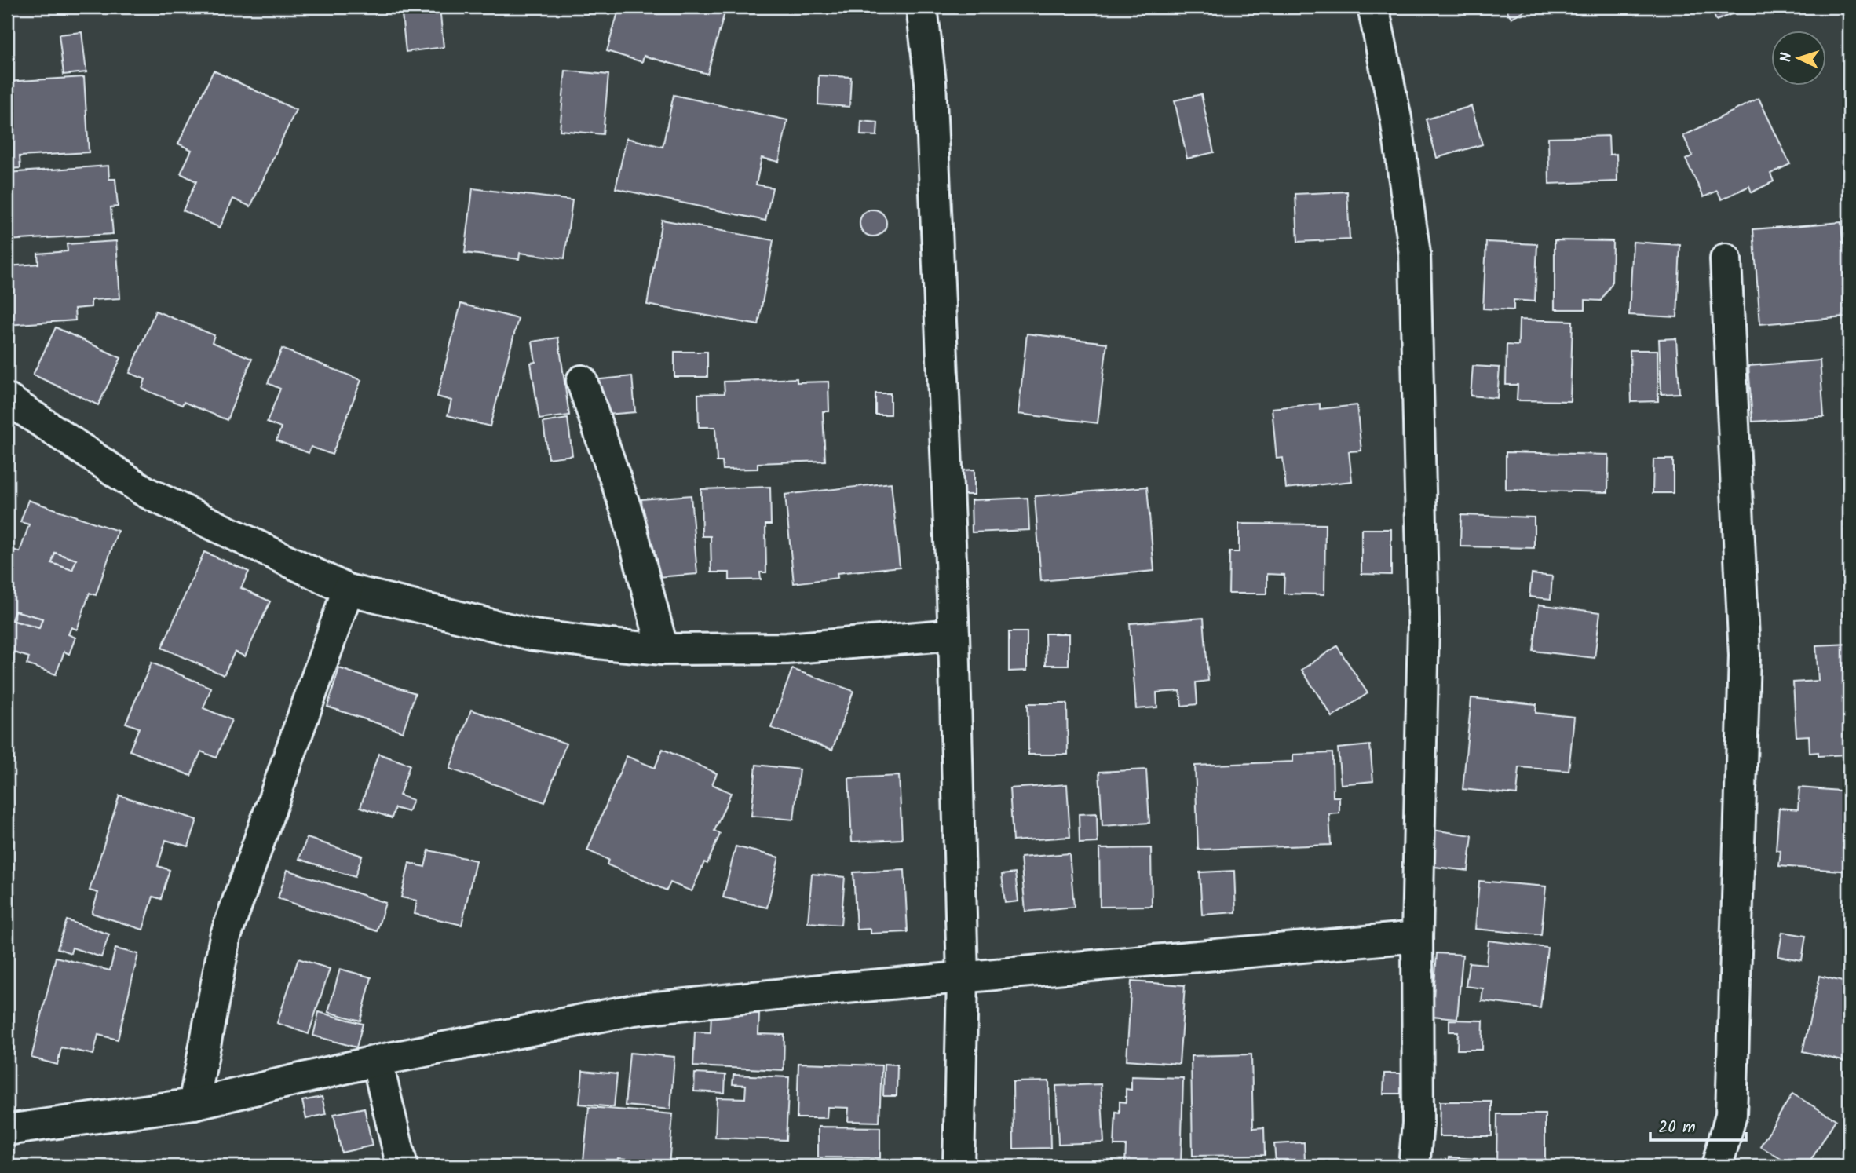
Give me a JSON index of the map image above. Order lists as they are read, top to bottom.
{
  "scale_bar": "20 m",
  "north": "left"
}
